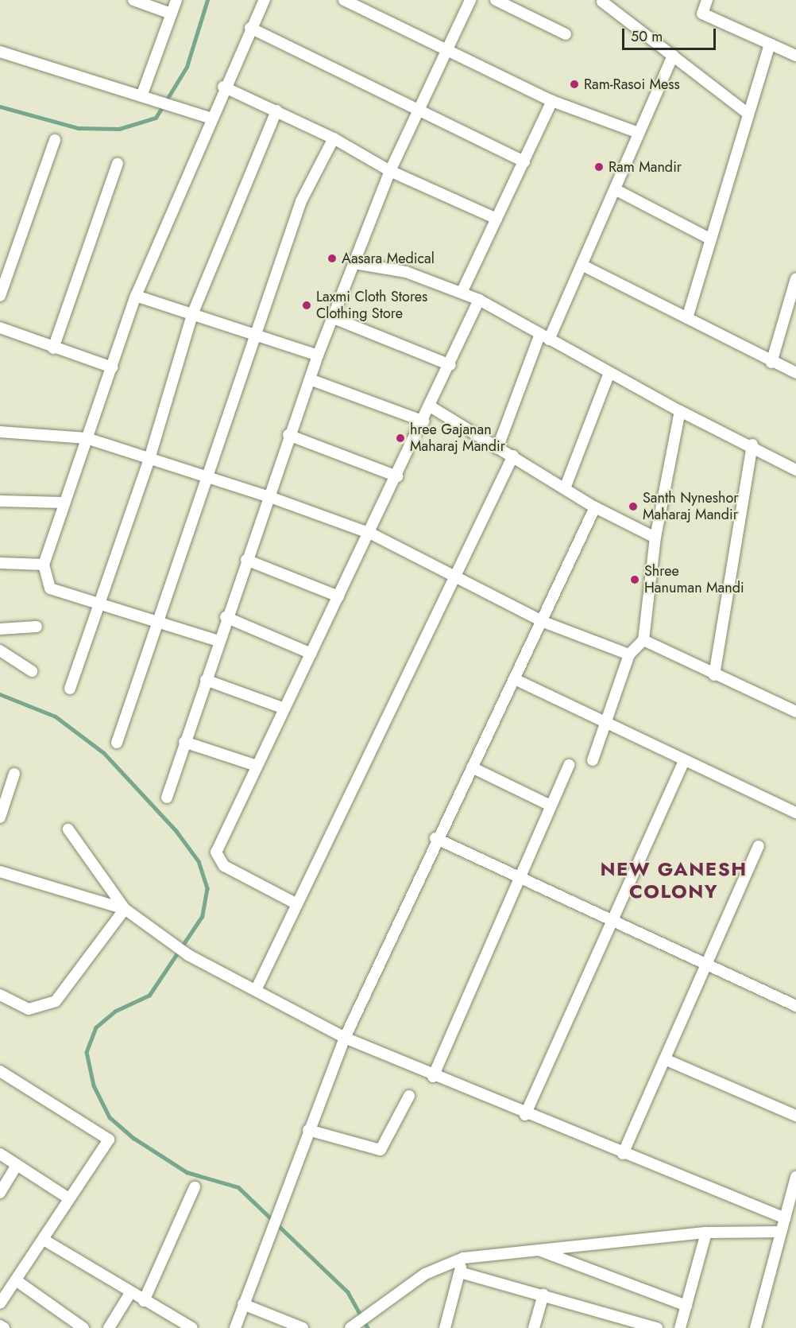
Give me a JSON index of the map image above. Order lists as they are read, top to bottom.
{
  "districts": ["NEW GANESH COLONY"],
  "places": [
    "Ram-Rasoi Mess",
    "Ram Mandir",
    "Aasara Medical",
    "Laxmi Cloth Stores Clothing Store",
    "hree Gajanan Maharaj Mandir",
    "Santh Nyneshor Maharaj Mandir",
    "Shree Hanuman Mandi"
  ],
  "scale_bar": "50 m"
}
